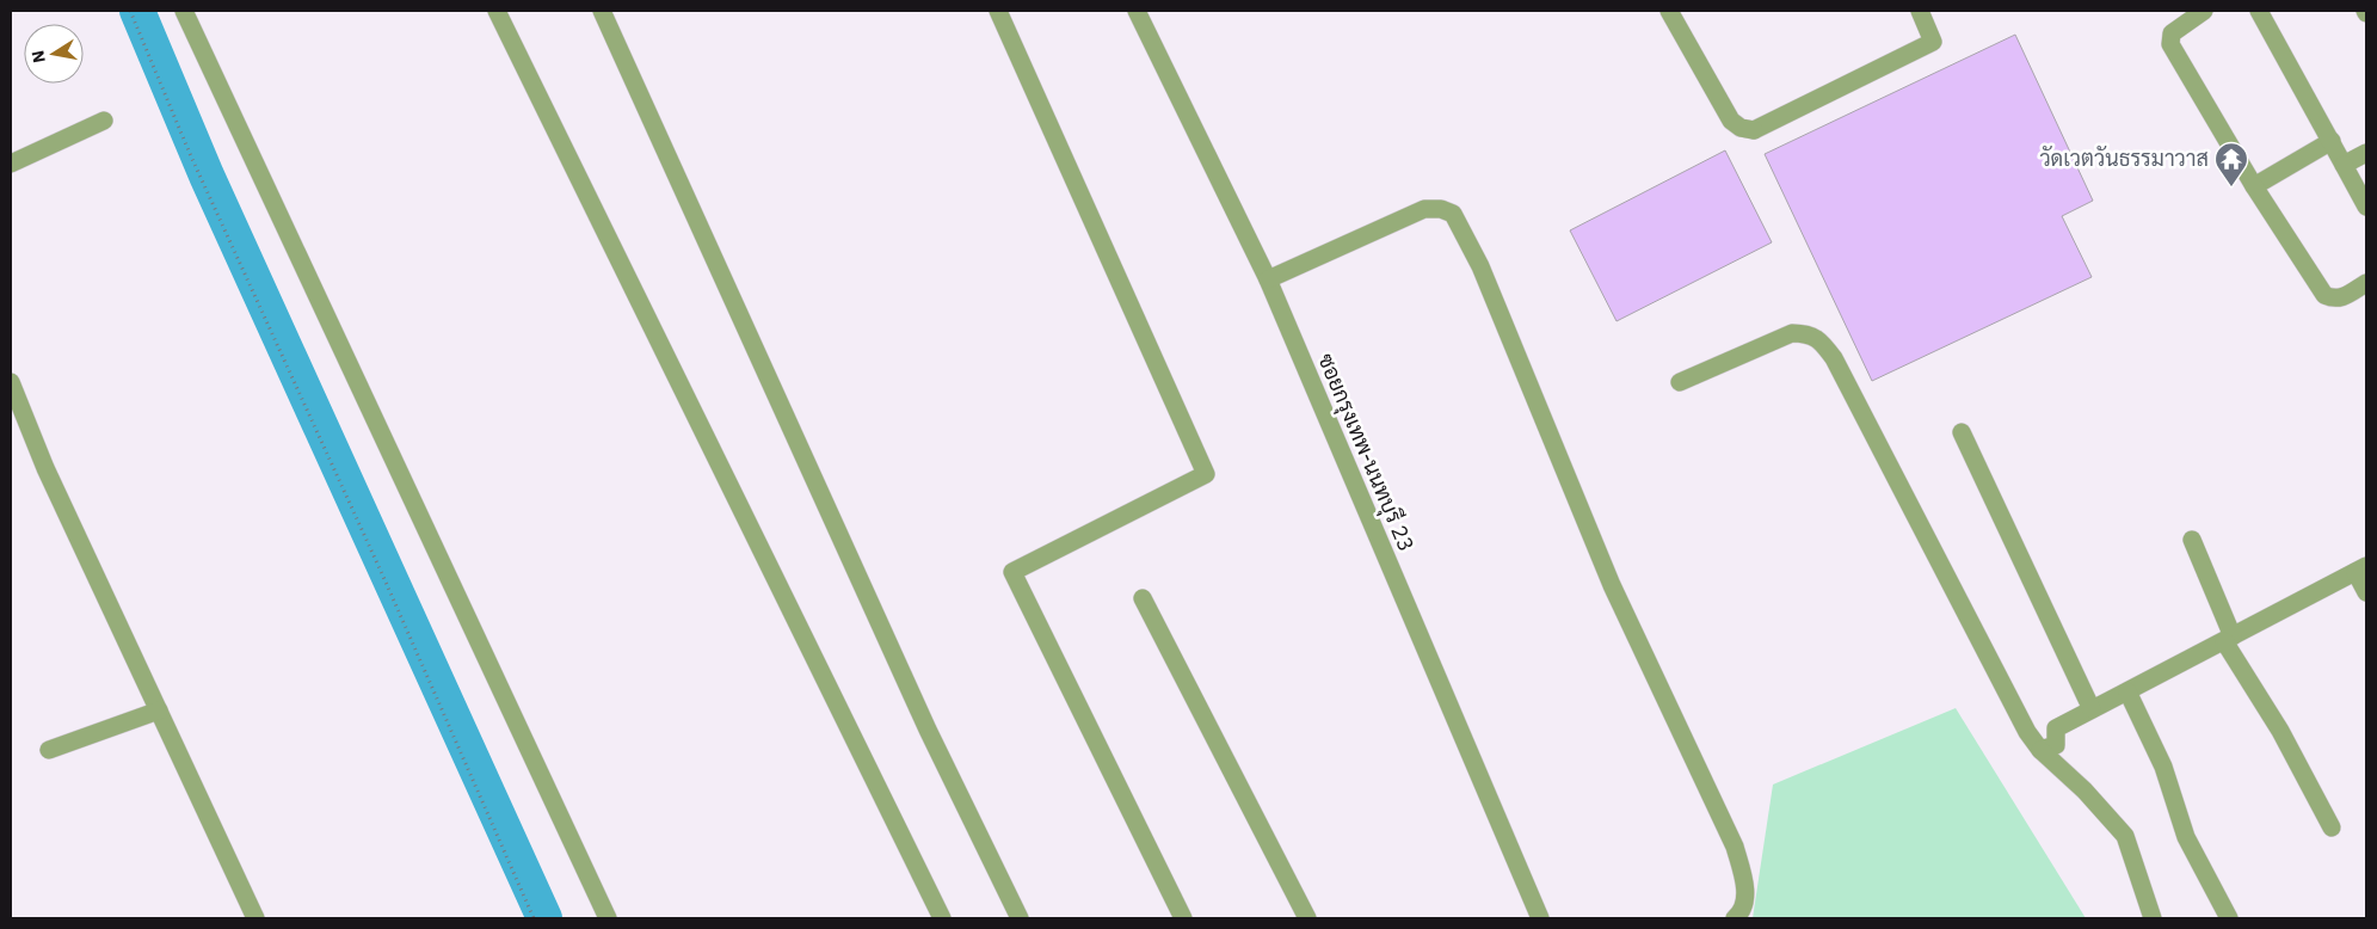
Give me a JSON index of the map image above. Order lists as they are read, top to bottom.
{
  "streets": {
    "street": ["ซอยกรุงเทพ-นนทบุรี 23"]
  },
  "places": {
    "temple": ["วัดเวตวันธรรมาวาส"]
  },
  "north": "left"
}
